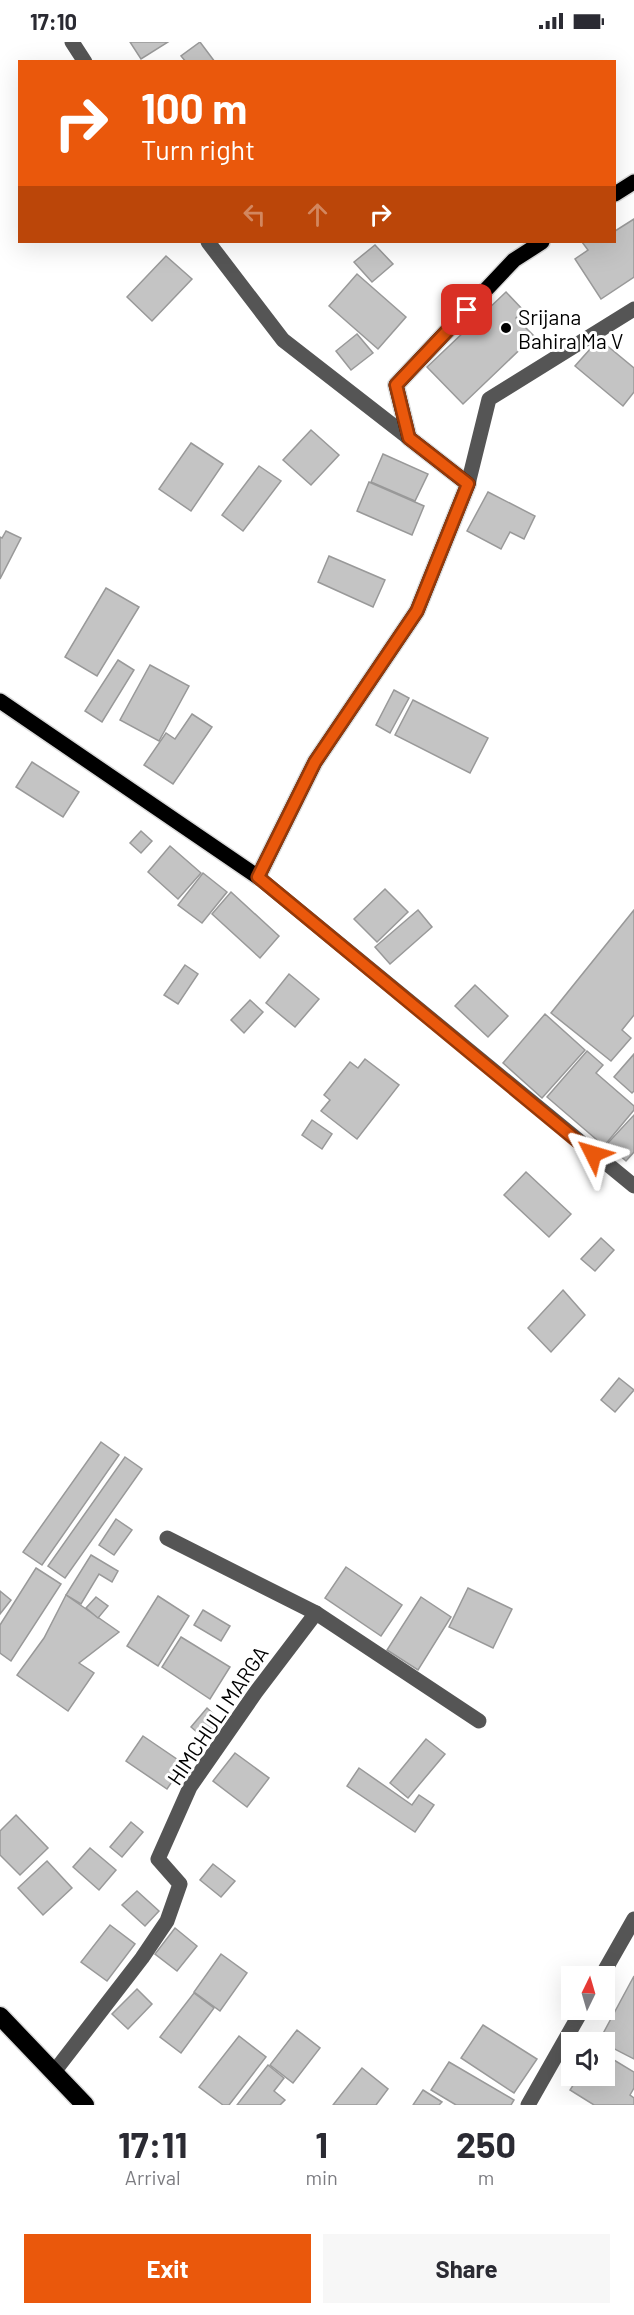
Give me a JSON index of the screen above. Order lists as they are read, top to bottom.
{
  "streets": {
    "street": ["HIMCHULI MARGA"]
  },
  "places": ["Srijana Bahira Ma V"],
  "north": "top",
  "page": {
    "status": "17:10",
    "turn": ["100 m", "Turn right"],
    "eta": [
      "17:11",
      "Arrival",
      "1",
      "min",
      "250",
      "m"
    ],
    "buttons": ["Exit", "Share"]
  }
}
